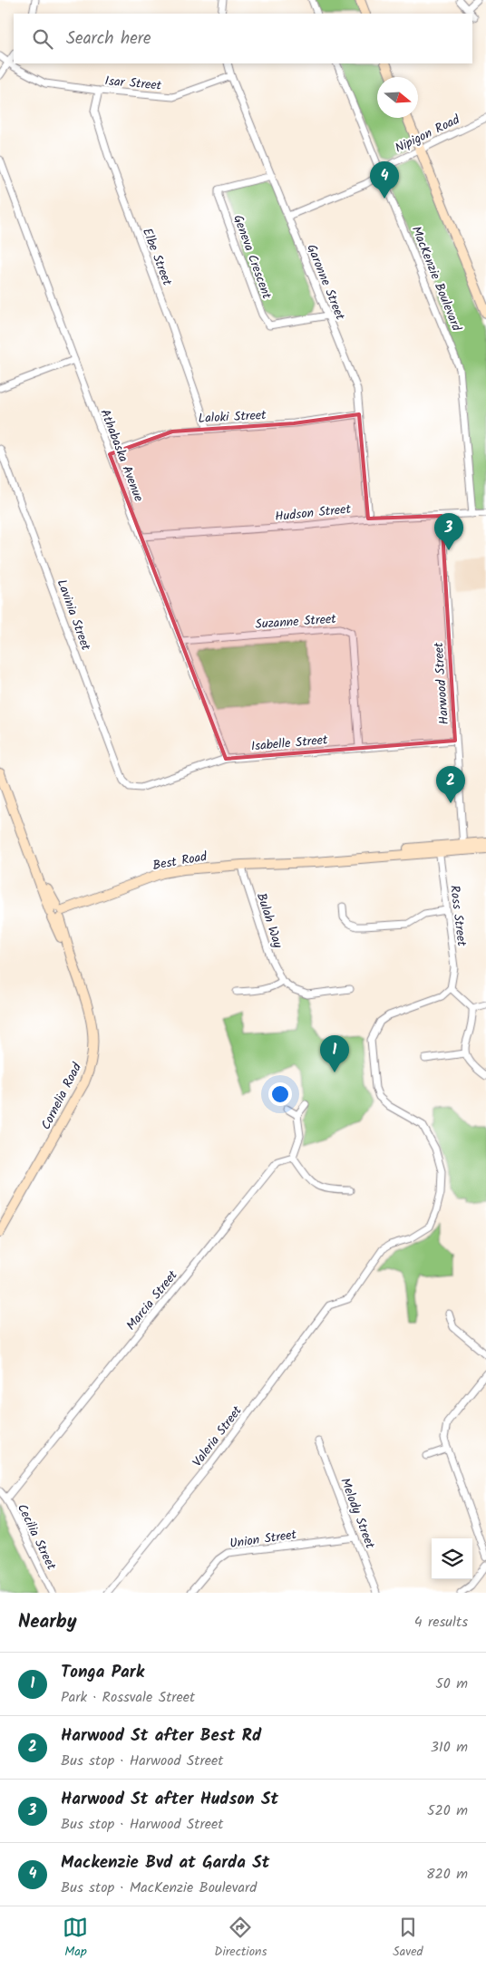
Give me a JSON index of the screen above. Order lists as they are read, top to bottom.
{
  "streets": {
    "main road": ["Best Road", "Cornelia Road"],
    "street": [
      "Isar Street",
      "Nipigon Road",
      "Elbe Street",
      "Geneva Crescent",
      "MacKenzie Boulevard",
      "Garonne Street",
      "Laloki Street",
      "Athabaska Avenue",
      "Hudson Street",
      "Lavinia Street",
      "Suzanne Street",
      "Harwood Street",
      "Isabelle Street",
      "Ross Street",
      "Bulah Way",
      "Marcia Street",
      "Valeria Street",
      "Melody Street",
      "Cecilia Street",
      "Union Street"
    ]
  },
  "crossings": [
    ["Isar Street", "Elbe Street"],
    ["Isar Street", "Garonne Street"],
    ["Nipigon Road", "MacKenzie Boulevard"],
    ["Nipigon Road", "Garonne Street"],
    ["Elbe Street", "Laloki Street"],
    ["Geneva Crescent", "Garonne Street"],
    ["MacKenzie Boulevard", "Hudson Street"],
    ["Garonne Street", "Laloki Street"],
    ["Garonne Street", "Hudson Street"],
    ["Laloki Street", "Athabaska Avenue"],
    ["Athabaska Avenue", "Hudson Street"],
    ["Athabaska Avenue", "Suzanne Street"],
    ["Athabaska Avenue", "Isabelle Street"],
    ["Hudson Street", "Harwood Street"],
    ["Lavinia Street", "Isabelle Street"],
    ["Suzanne Street", "Isabelle Street"],
    ["Harwood Street", "Isabelle Street"],
    ["Harwood Street", "Best Road"],
    ["Best Road", "Ross Street"],
    ["Best Road", "Bulah Way"],
    ["Best Road", "Cornelia Road"],
    ["Ross Street", "Valeria Street"],
    ["Marcia Street", "Cecilia Street"],
    ["Melody Street", "Union Street"]
  ],
  "north": "right",
  "page": {
    "search": "Search here",
    "pins": [
      "4",
      "3",
      "2",
      "1"
    ],
    "heading": ["Nearby", "4 results"],
    "list": [
      {
        "mark": "1",
        "name": "Tonga Park",
        "note": "Park · Rossvale Street",
        "value": "50 m"
      },
      {
        "mark": "2",
        "name": "Harwood St after Best Rd",
        "note": "Bus stop · Harwood Street",
        "value": "310 m"
      },
      {
        "mark": "3",
        "name": "Harwood St after Hudson St",
        "note": "Bus stop · Harwood Street",
        "value": "520 m"
      },
      {
        "mark": "4",
        "name": "Mackenzie Bvd at Garda St",
        "note": "Bus stop · MacKenzie Boulevard",
        "value": "820 m"
      }
    ],
    "nav": ["Map", "Directions", "Saved"]
  }
}
